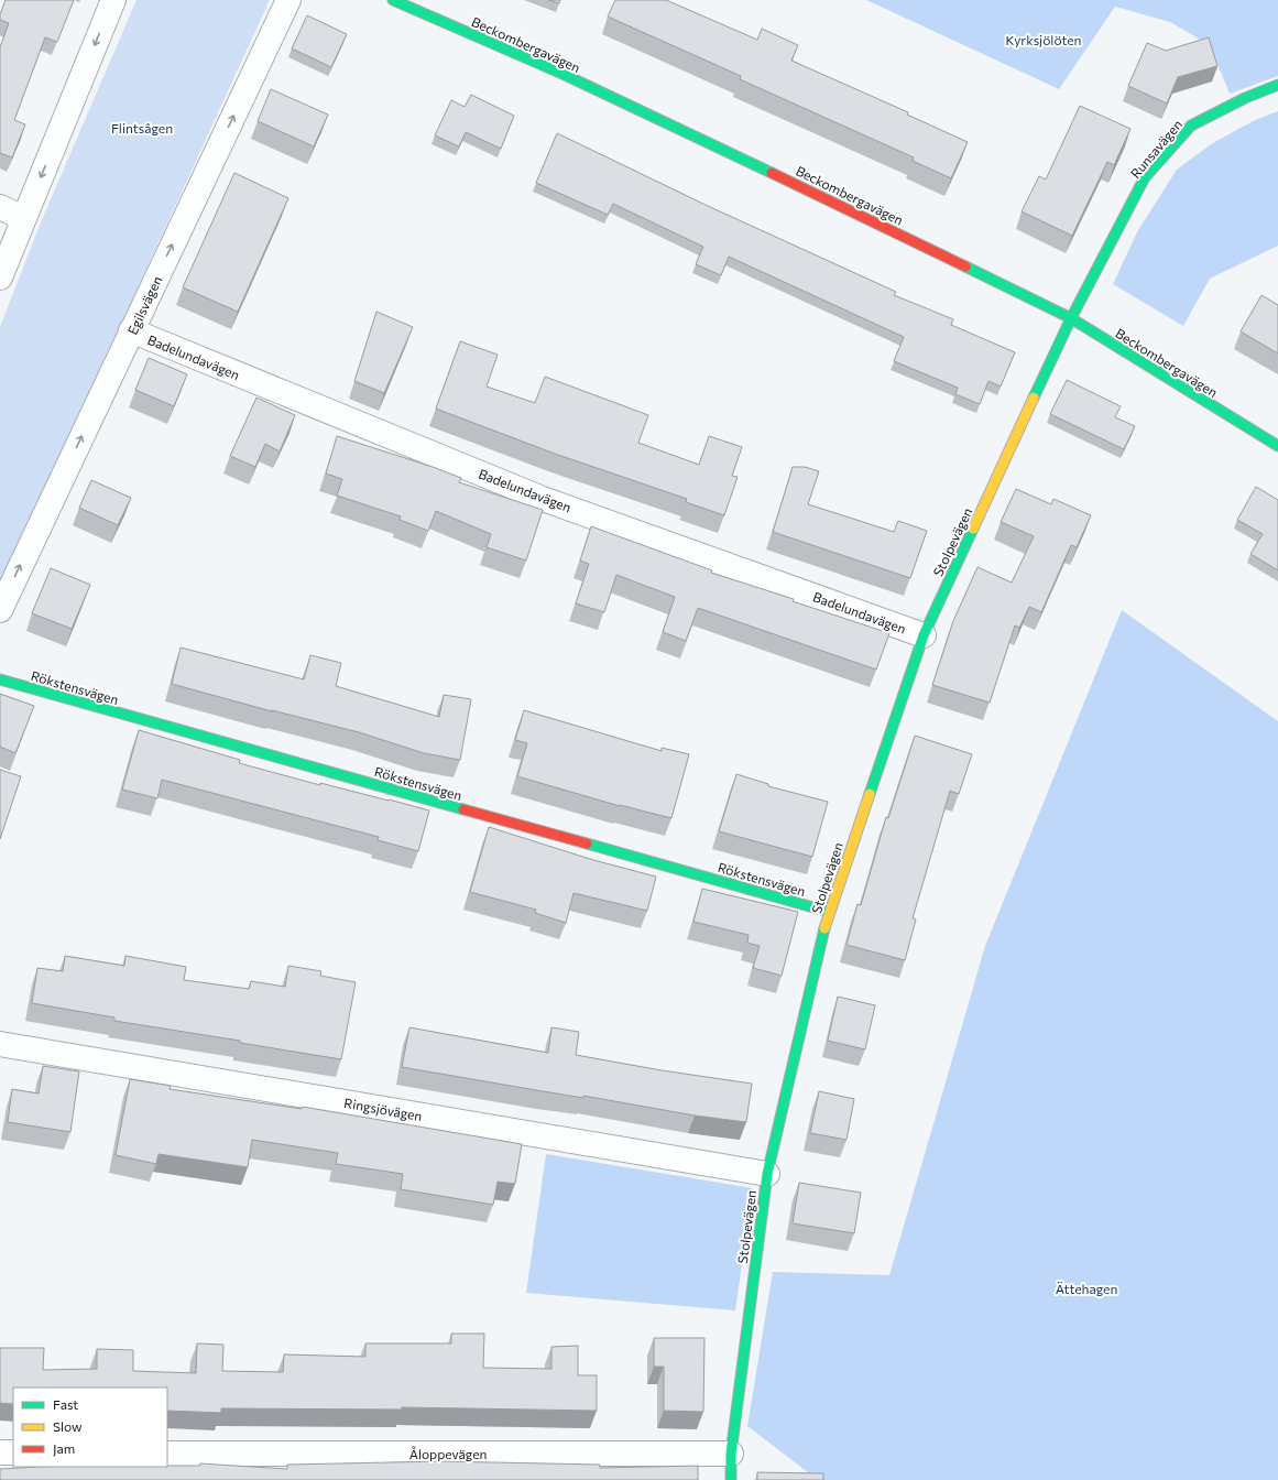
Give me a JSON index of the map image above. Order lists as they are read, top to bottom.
{
  "streets": {
    "street": [
      "Beckombergavägen",
      "Runsavägen",
      "Egilsvägen",
      "Badelundavägen",
      "Stolpevägen",
      "Rökstensvägen",
      "Ringsjövägen",
      "Åloppevägen"
    ]
  },
  "crossings": [
    ["Beckombergavägen", "Runsavägen"],
    ["Beckombergavägen", "Stolpevägen"],
    ["Runsavägen", "Stolpevägen"],
    ["Egilsvägen", "Badelundavägen"],
    ["Badelundavägen", "Stolpevägen"],
    ["Stolpevägen", "Rökstensvägen"],
    ["Stolpevägen", "Ringsjövägen"],
    ["Stolpevägen", "Åloppevägen"]
  ],
  "parks": ["Kyrksjölöten", "Flintsågen", "Ättehagen"],
  "legend": ["Fast", "Slow", "Jam"]
}
